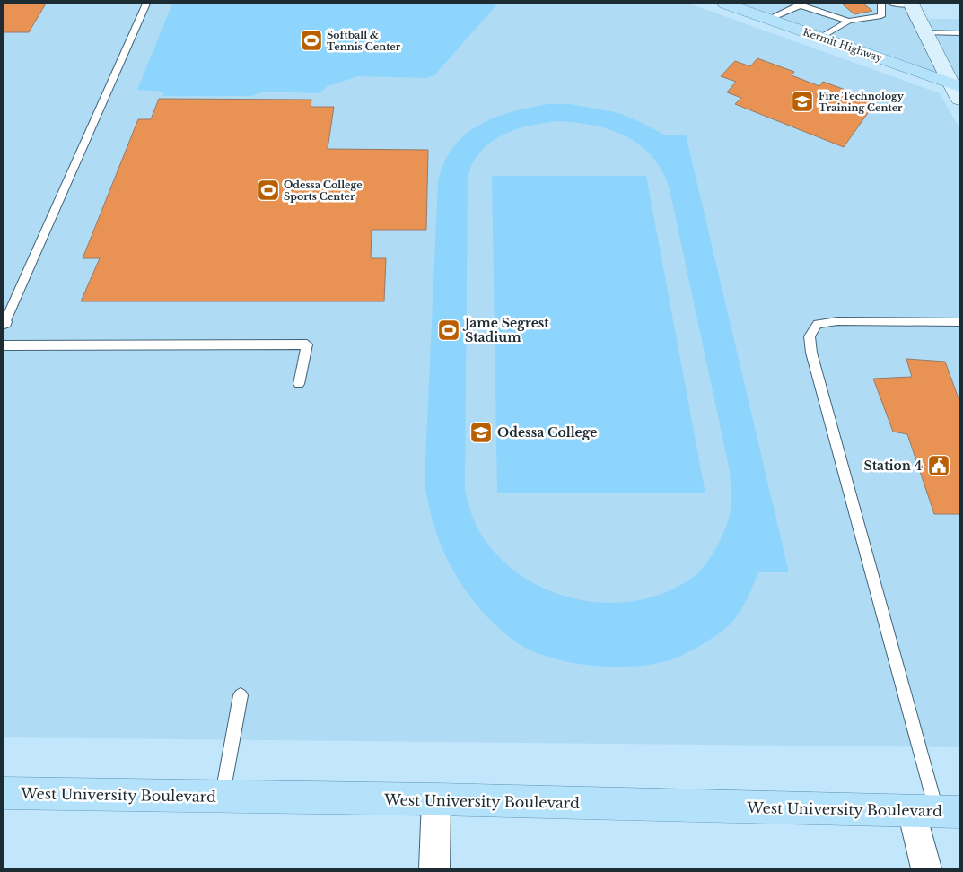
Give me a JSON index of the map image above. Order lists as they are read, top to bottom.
{
  "streets": {
    "main road": ["Kermit Highway", "West University Boulevard"]
  },
  "places": {
    "sports": ["Softball & Tennis Center", "Odessa College Sports Center", "Jame Segrest Stadium"],
    "school or university": ["Fire Technology Training Center", "Odessa College"],
    "public building": ["Station 4"]
  }
}
